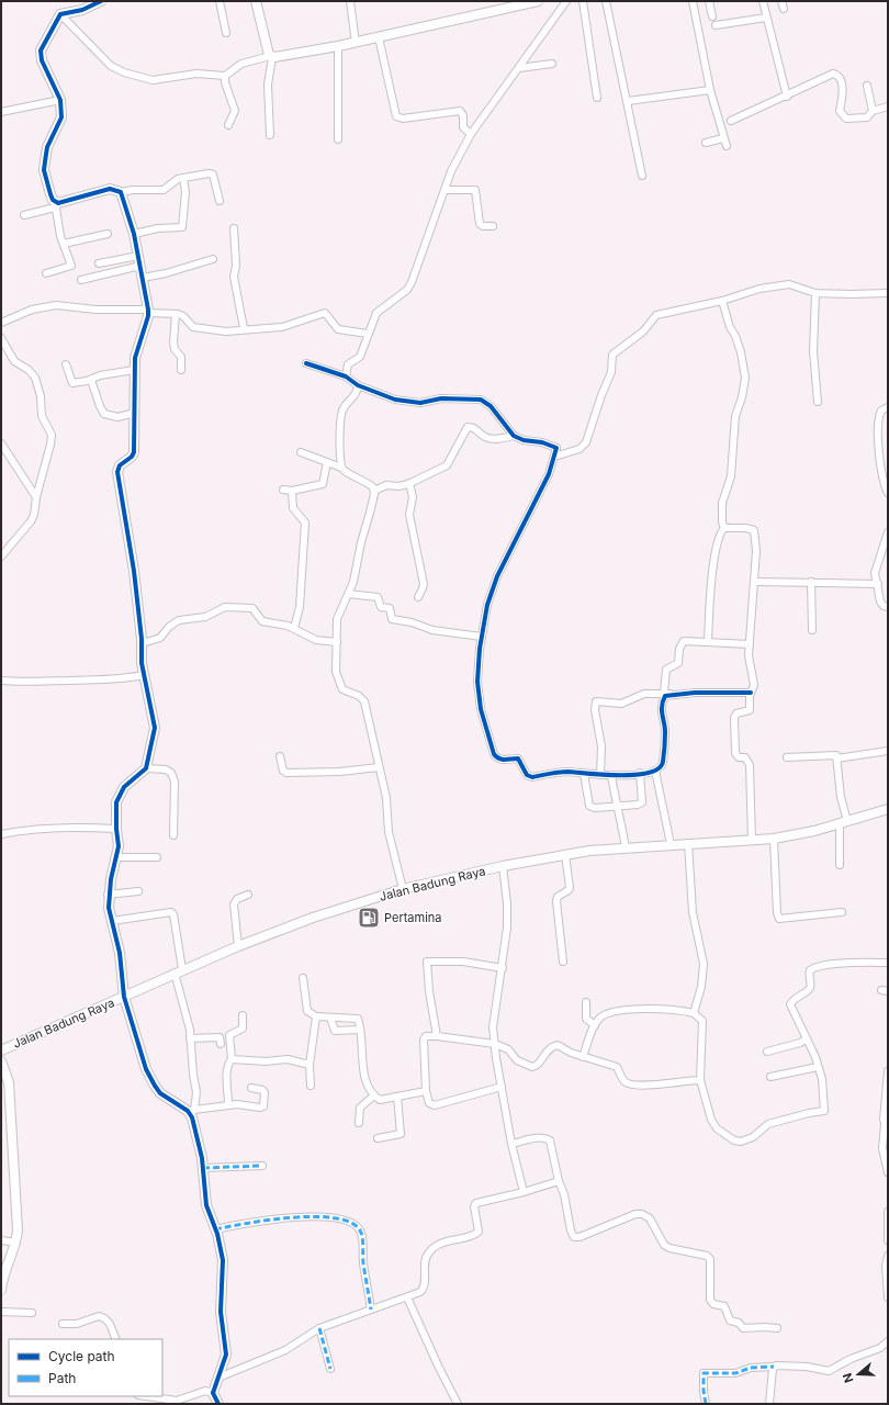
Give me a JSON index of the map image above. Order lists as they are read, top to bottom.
{
  "streets": {
    "street": ["Jalan Badung Raya"]
  },
  "places": {
    "fuel station": ["Pertamina"]
  },
  "legend": ["Cycle path", "Path"],
  "north": "left"
}
